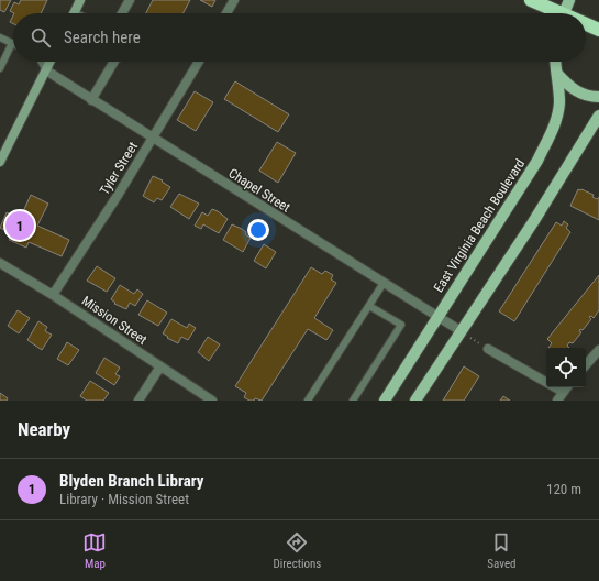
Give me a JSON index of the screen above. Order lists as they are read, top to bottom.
{
  "streets": {
    "main road": ["East Virginia Beach Boulevard"],
    "street": ["Tyler Street", "Chapel Street", "Mission Street"]
  },
  "crossings": [
    ["Tyler Street", "Chapel Street"],
    ["Tyler Street", "Mission Street"],
    ["Chapel Street", "East Virginia Beach Boulevard"]
  ],
  "page": {
    "search": "Search here",
    "pins": "1",
    "heading": "Nearby",
    "list": [
      {
        "mark": "1",
        "name": "Blyden Branch Library",
        "note": "Library · Mission Street",
        "value": "120 m"
      }
    ],
    "nav": ["Map", "Directions", "Saved"]
  }
}
